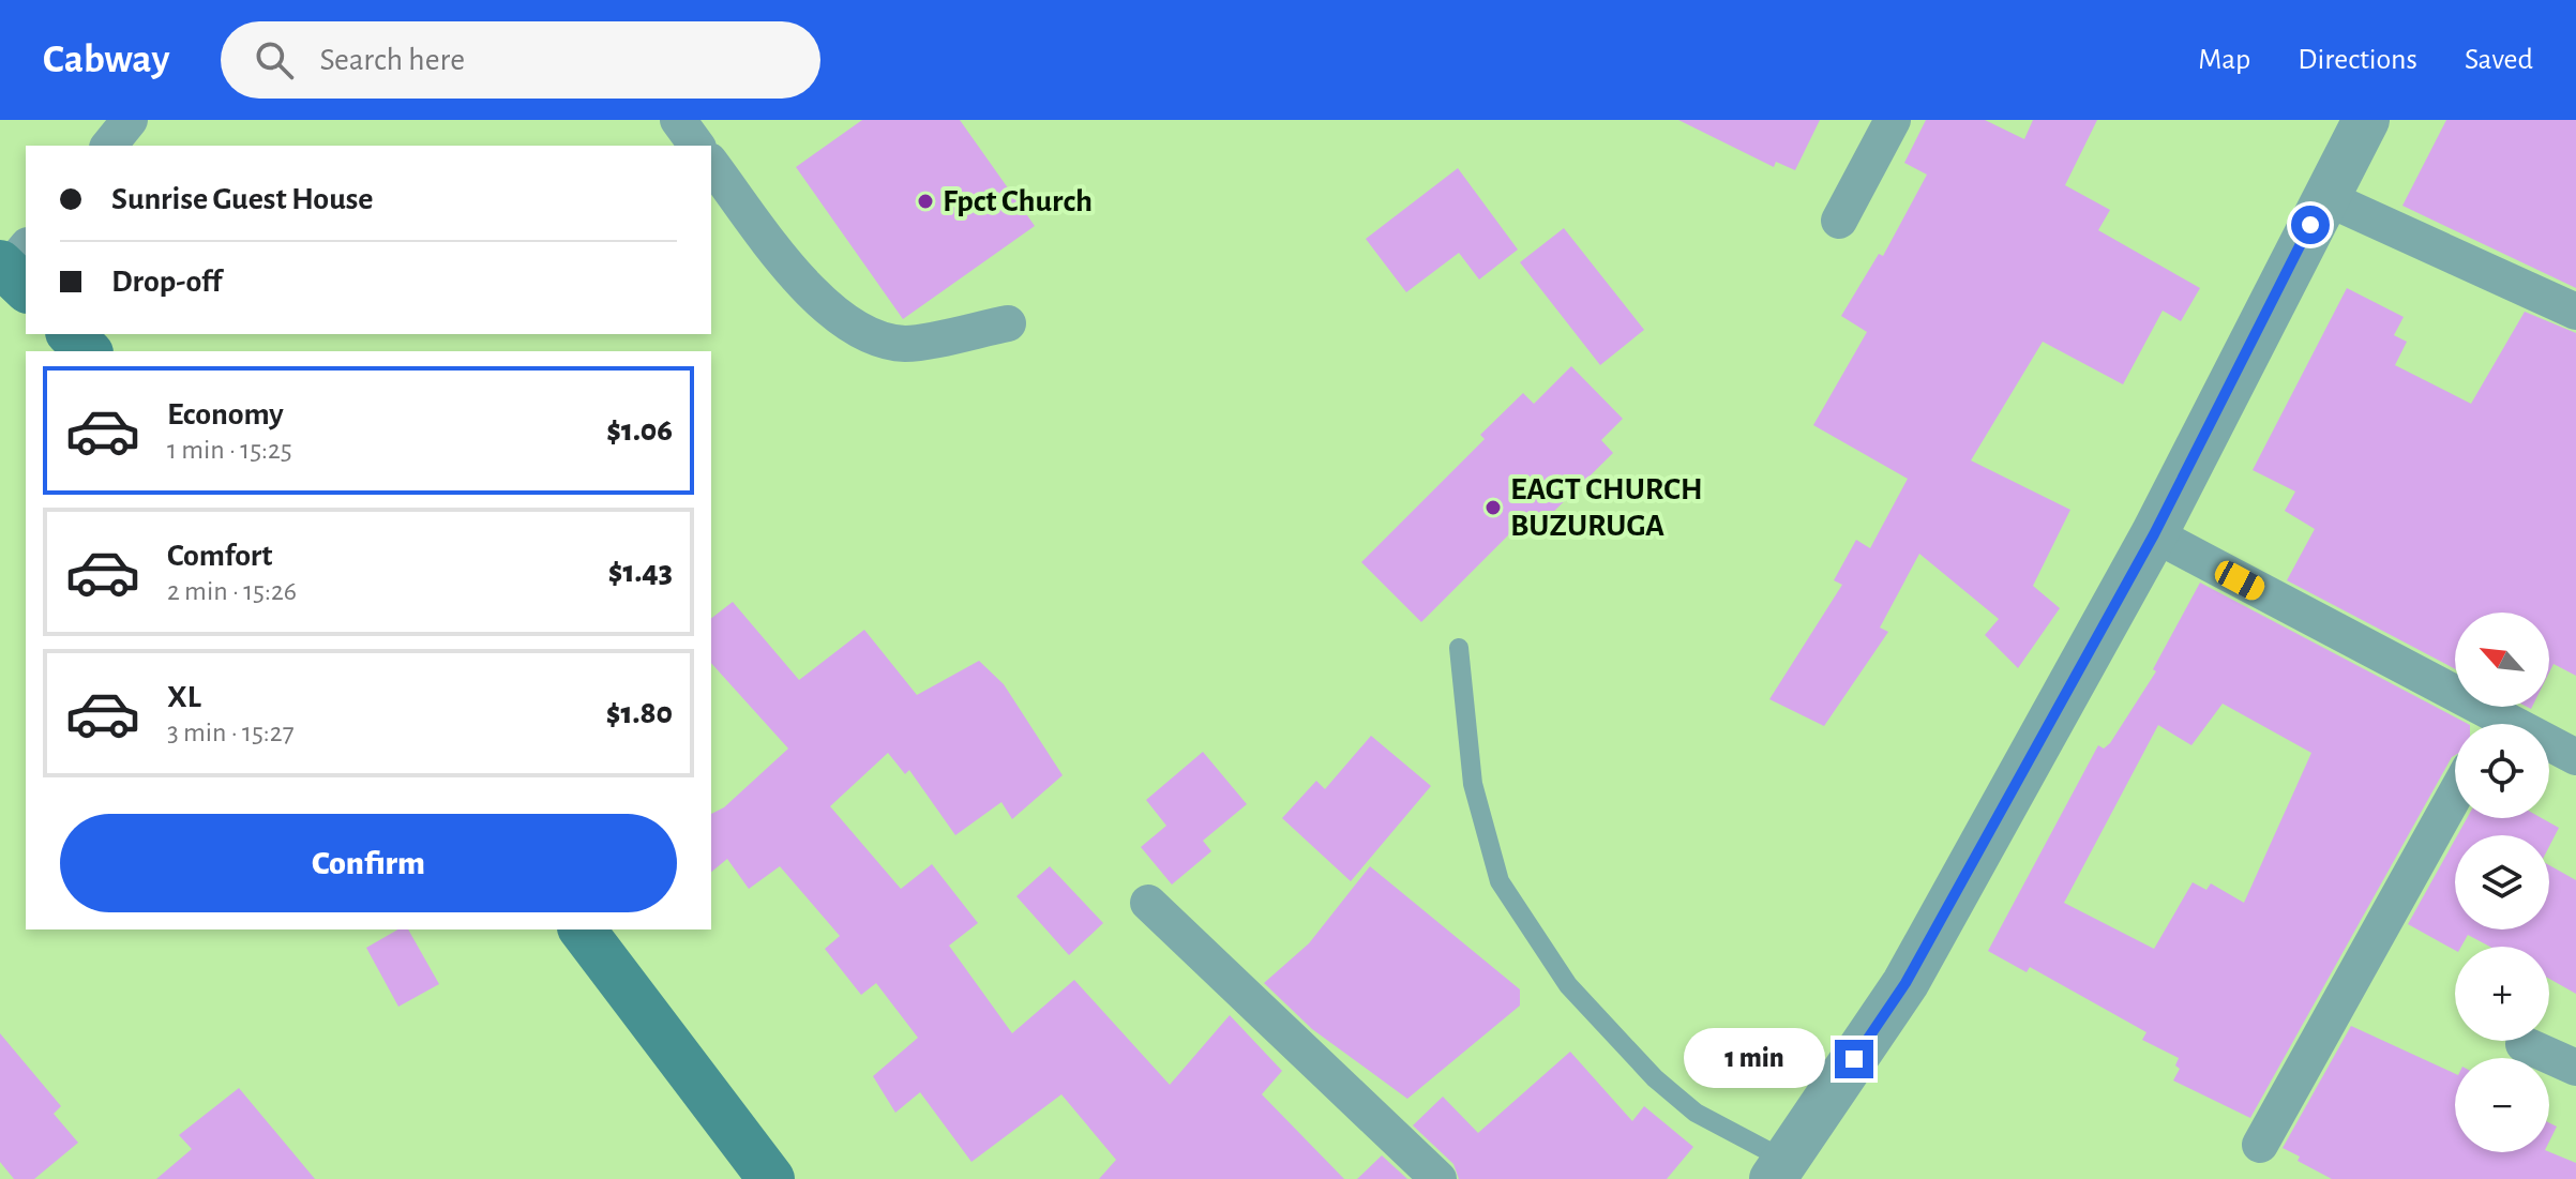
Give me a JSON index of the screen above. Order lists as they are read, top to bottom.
{
  "places": ["Fpct Church", "EAGT CHURCH BUZURUGA"],
  "north": "top left",
  "page": {
    "header": "Cabway",
    "search": "Search here",
    "nav": ["Map", "Directions", "Saved"],
    "banner": ["Sunrise Guest House", "Drop-off"],
    "list": [
      {
        "name": "Economy",
        "note": "1 min · 15:25",
        "value": "$1.06"
      },
      {
        "name": "Comfort",
        "note": "2 min · 15:26",
        "value": "$1.43"
      },
      {
        "name": "XL",
        "note": "3 min · 15:27",
        "value": "$1.80"
      }
    ],
    "map_buttons": ["+", "−"],
    "buttons": "Confirm",
    "bubble": "1 min"
  }
}
